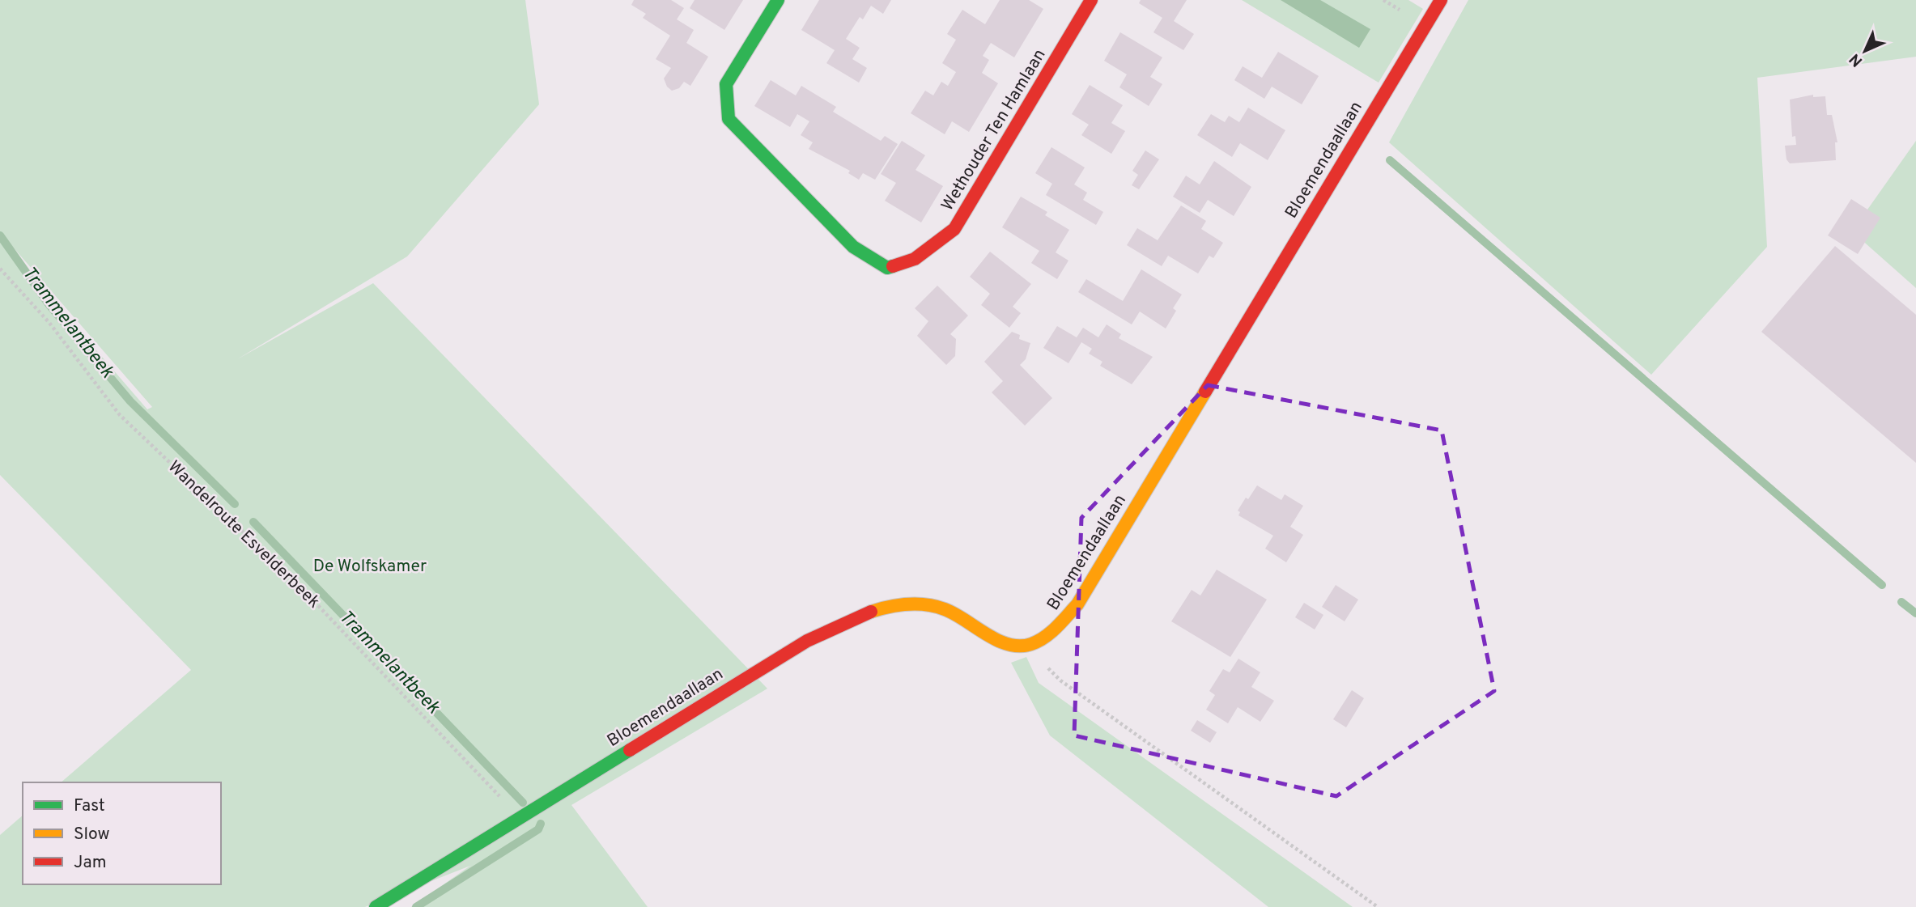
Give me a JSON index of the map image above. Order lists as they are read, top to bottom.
{
  "streets": {
    "street": ["Wethouder Ten Hamlaan", "Bloemendaallaan"],
    "path": ["Wandelroute Esvelderbeek"]
  },
  "crossings": [
    ["Bloemendaallaan", "Wandelroute Esvelderbeek"]
  ],
  "water": ["Trammelantbeek"],
  "parks": ["De Wolfskamer"],
  "legend": ["Fast", "Slow", "Jam"],
  "north": "bottom left"
}
